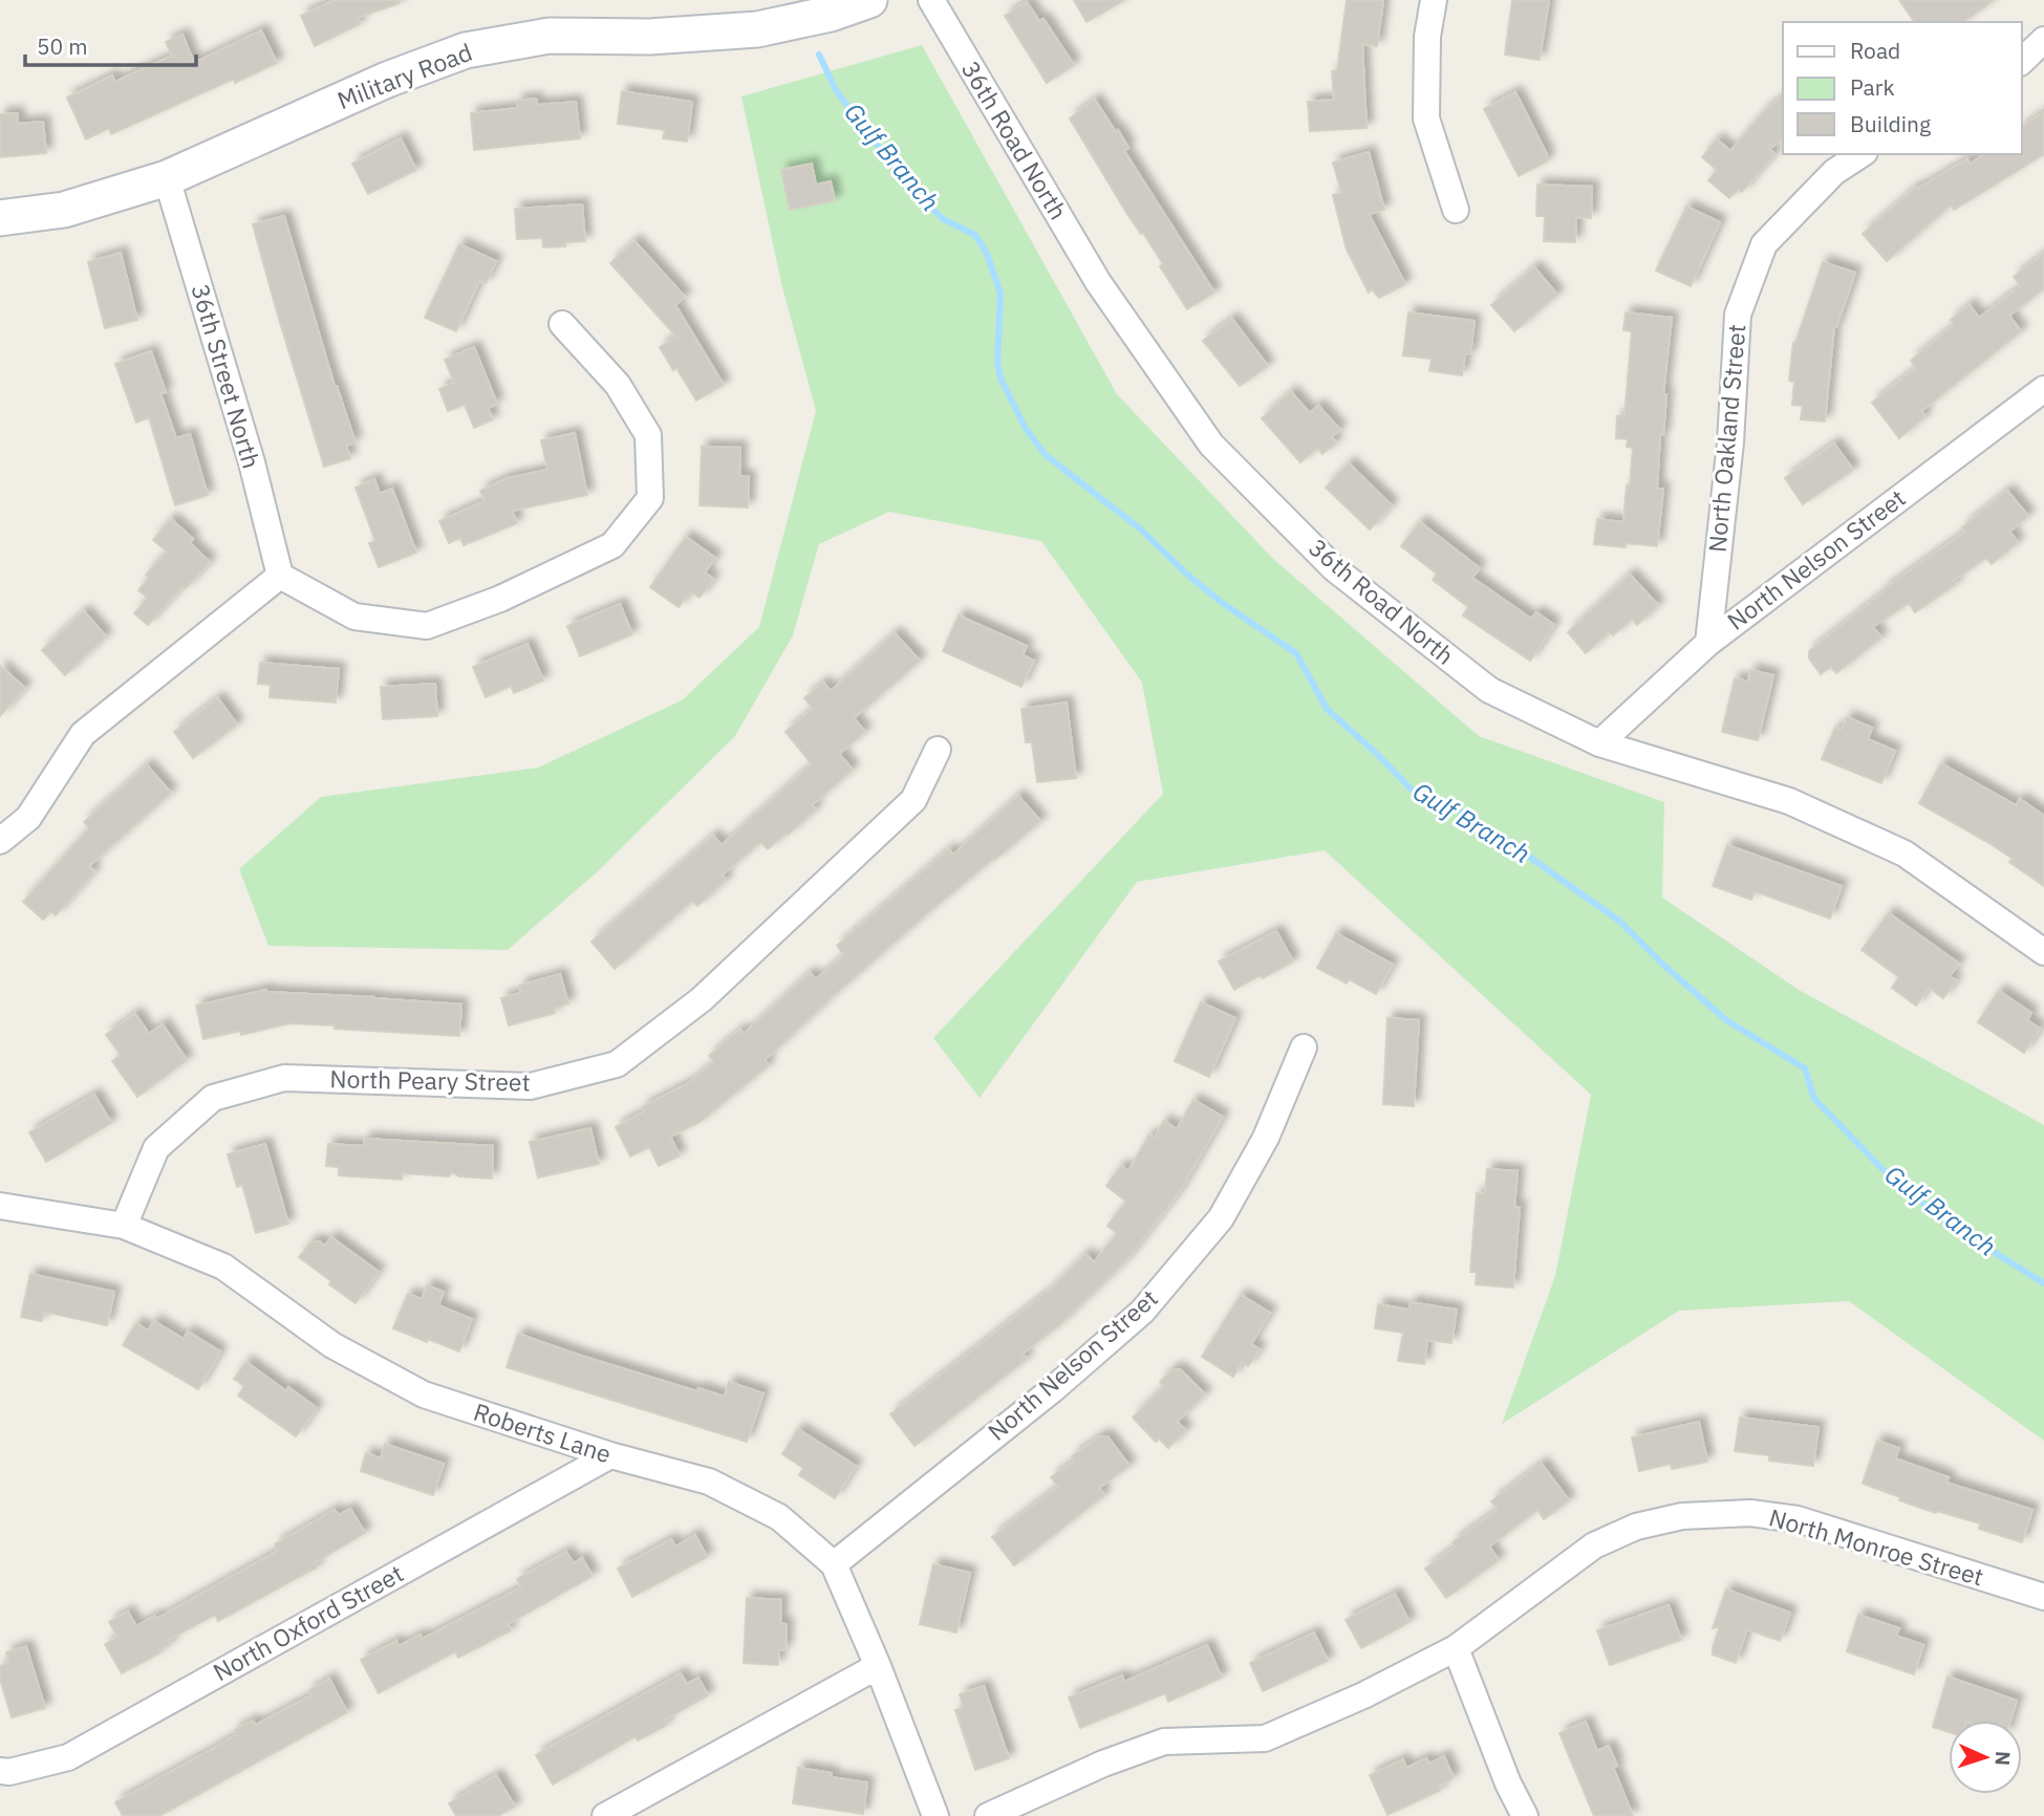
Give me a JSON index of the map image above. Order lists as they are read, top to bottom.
{
  "streets": {
    "main road": ["Military Road"],
    "street": [
      "36th Road North",
      "36th Street North",
      "North Oakland Street",
      "North Nelson Street",
      "North Peary Street",
      "Roberts Lane",
      "North Monroe Street",
      "North Oxford Street"
    ]
  },
  "crossings": [
    ["Military Road", "36th Street North"],
    ["36th Road North", "North Nelson Street"],
    ["North Oakland Street", "North Nelson Street"],
    ["North Nelson Street", "Roberts Lane"],
    ["North Peary Street", "Roberts Lane"],
    ["Roberts Lane", "North Oxford Street"]
  ],
  "water": ["Gulf Branch"],
  "legend": ["Road", "Park", "Building"],
  "scale_bar": "50 m",
  "north": "right"
}
